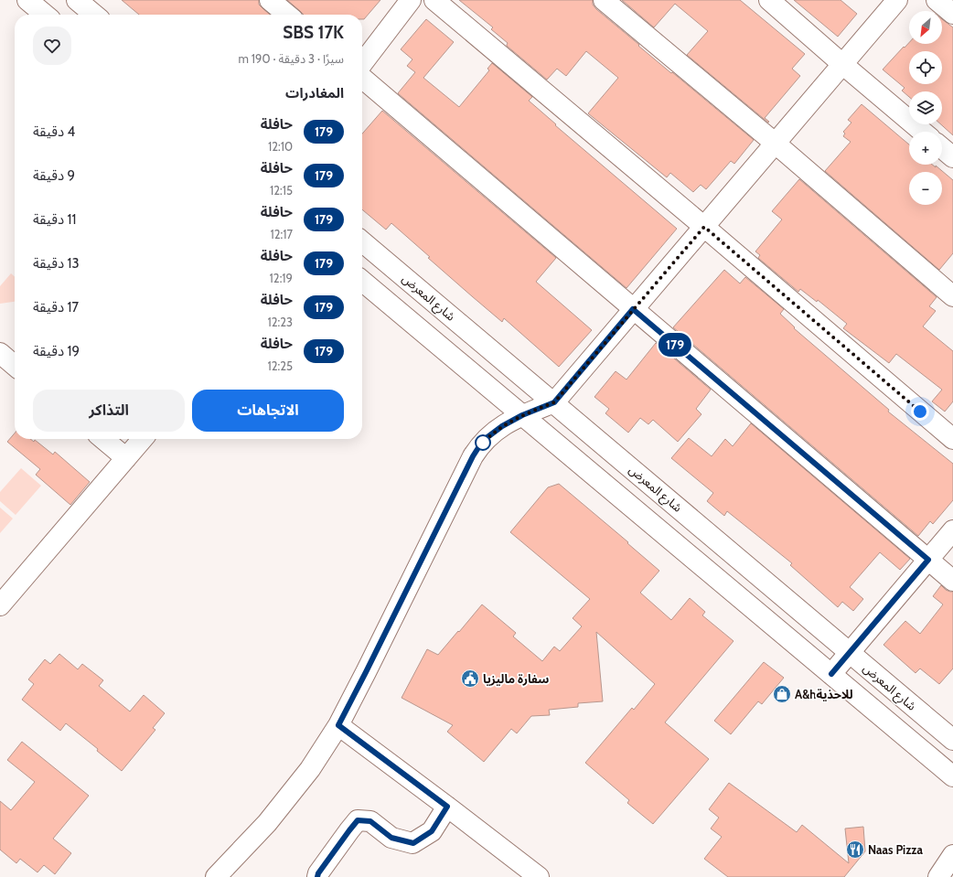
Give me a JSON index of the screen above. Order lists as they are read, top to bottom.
{
  "streets": {
    "street": ["شارع المعرض"]
  },
  "places": {
    "public building": ["سفارة ماليزيا"],
    "shop": ["A&hللاحذية"],
    "restaurant": ["Naas Pizza"]
  },
  "lines": ["bus line 179"],
  "north": "bottom left",
  "page": {
    "on_map": "179",
    "map_buttons": ["+", "−"],
    "heading": [
      ["SBS 17K", "سيرًا · 3 دقيقة · 190 m"],
      "المغادرات"
    ],
    "list": [
      {
        "mark": "179",
        "name": "حافلة",
        "note": "12:10",
        "value": "4 دقيقة"
      },
      {
        "mark": "179",
        "name": "حافلة",
        "note": "12:15",
        "value": "9 دقيقة"
      },
      {
        "mark": "179",
        "name": "حافلة",
        "note": "12:17",
        "value": "11 دقيقة"
      },
      {
        "mark": "179",
        "name": "حافلة",
        "note": "12:19",
        "value": "13 دقيقة"
      },
      {
        "mark": "179",
        "name": "حافلة",
        "note": "12:23",
        "value": "17 دقيقة"
      },
      {
        "mark": "179",
        "name": "حافلة",
        "note": "12:25",
        "value": "19 دقيقة"
      }
    ],
    "buttons": ["الاتجاهات", "التذاكر"]
  }
}
